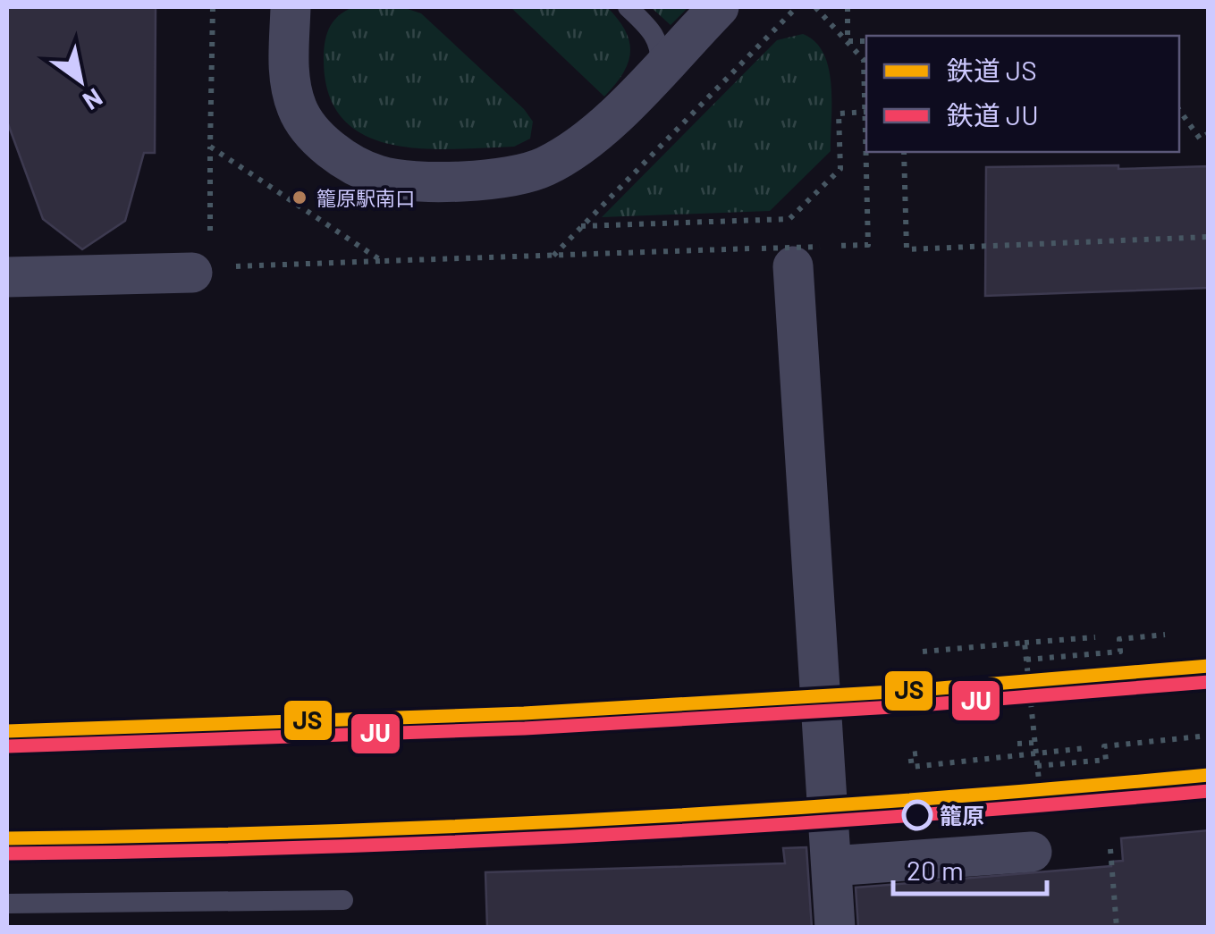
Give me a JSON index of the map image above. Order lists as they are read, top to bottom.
{
  "places": ["籠原駅南口", "籠原"],
  "lines": ["rail line JS", "rail line JU"],
  "legend": ["鉄道 JS", "鉄道 JU"],
  "scale_bar": "20 m",
  "north": "bottom right"
}
